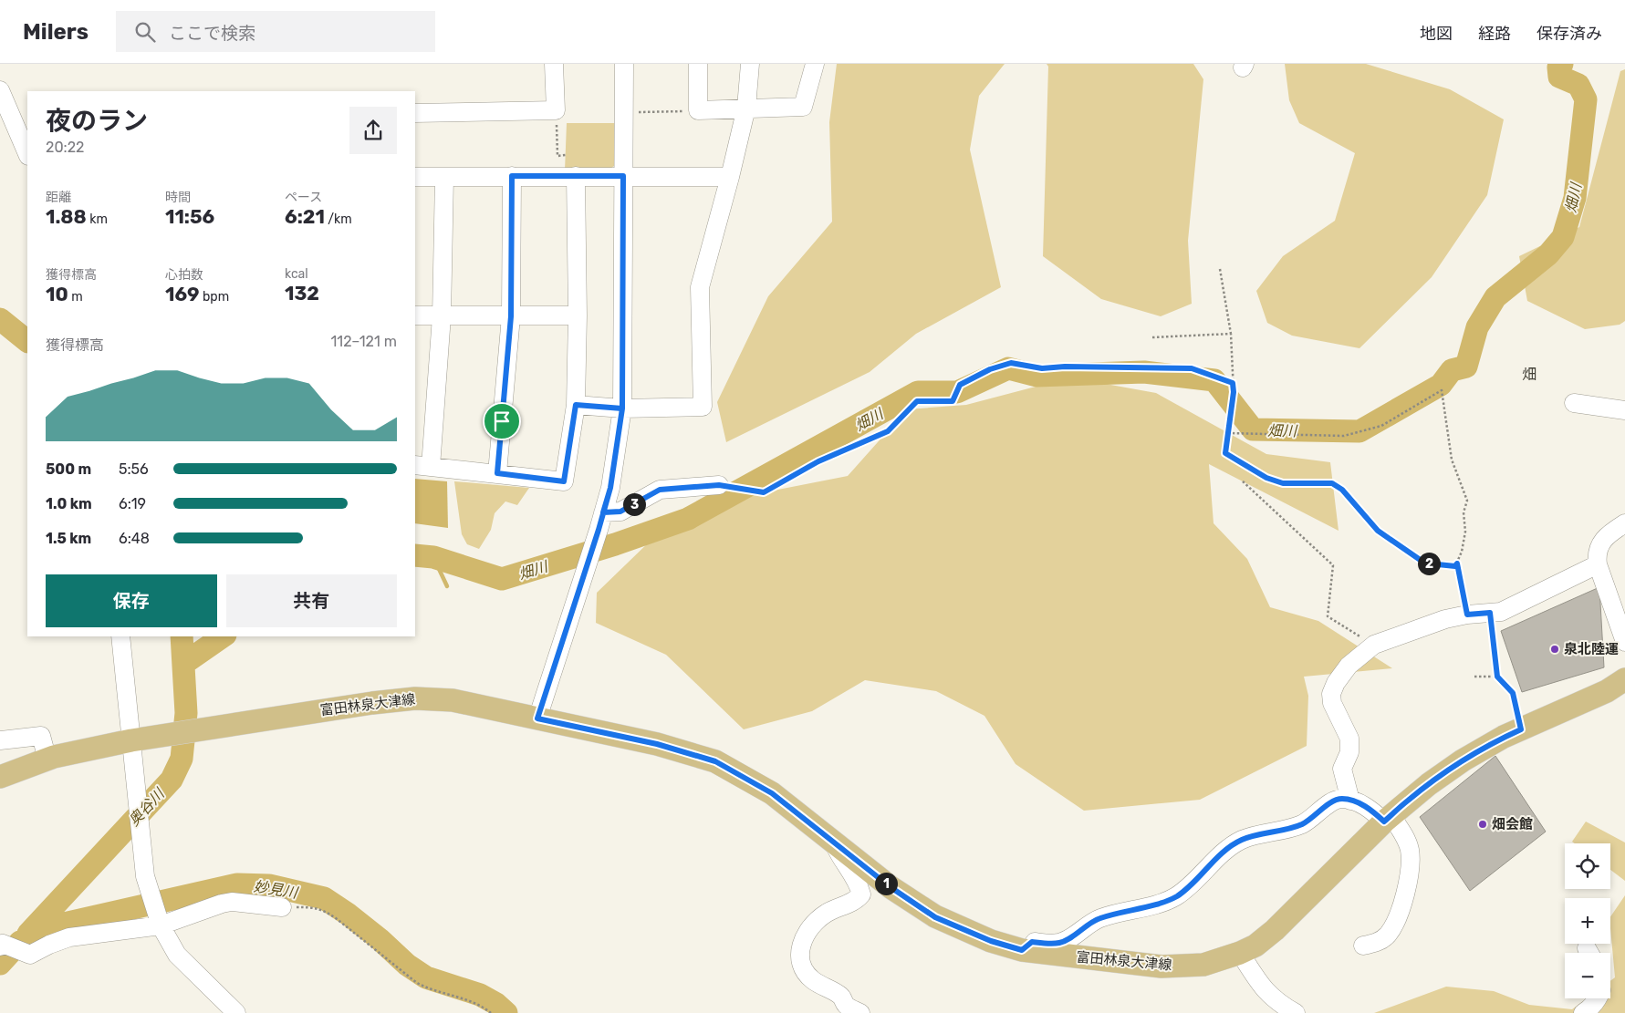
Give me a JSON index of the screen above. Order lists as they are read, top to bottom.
{
  "streets": {
    "main road": ["富田林泉大津線"]
  },
  "districts": ["畑"],
  "water": ["畑川", "奥谷川", "妙見川"],
  "places": ["泉北陸運", "畑会館"],
  "page": {
    "header": "Milers",
    "search": "ここで検索",
    "nav": ["地図", "経路", "保存済み"],
    "heading": ["夜のラン", "20:22"],
    "stats": [
      ["距離", "1.88 km"],
      ["時間", "11:56"],
      ["ペース", "6:21 /km"],
      ["獲得標高", "10 m"],
      ["心拍数", "169 bpm"],
      ["kcal", "132"]
    ],
    "chart": ["獲得標高", "112–121 m"],
    "list": [
      {
        "name": "500 m",
        "note": "5:56"
      },
      {
        "name": "1.0 km",
        "note": "6:19"
      },
      {
        "name": "1.5 km",
        "note": "6:48"
      }
    ],
    "pins": ["3", "2", "1"],
    "buttons": ["保存", "共有"],
    "map_buttons": ["+", "−"]
  }
}
